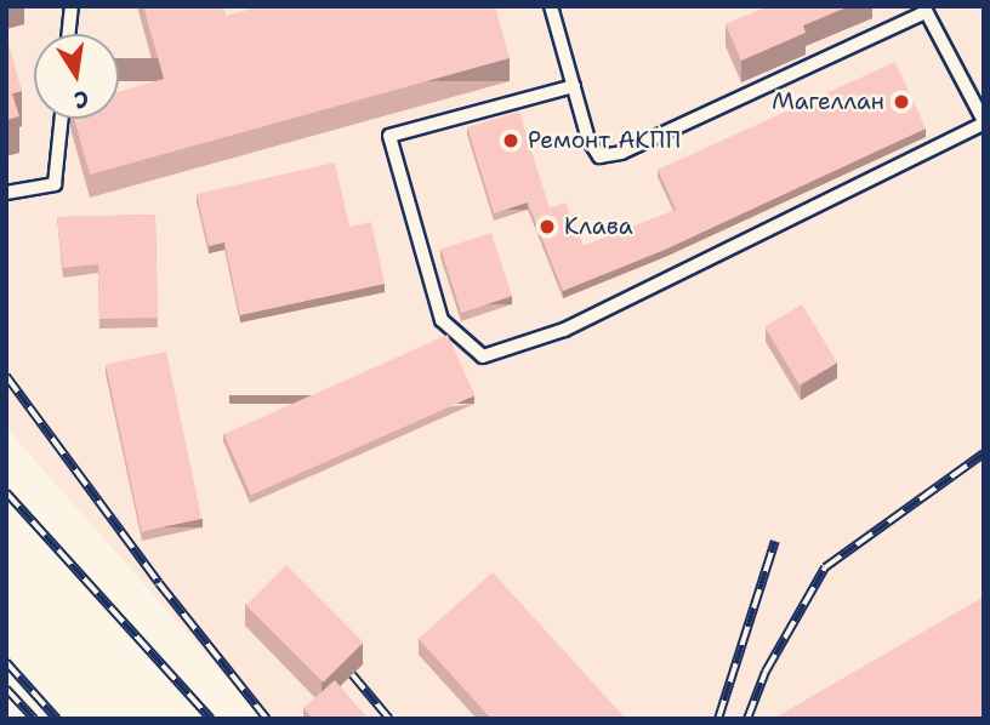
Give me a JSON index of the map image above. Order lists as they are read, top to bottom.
{
  "places": ["Магеллан", "Ремонт АКПП", "Клава"],
  "north": "bottom"
}
